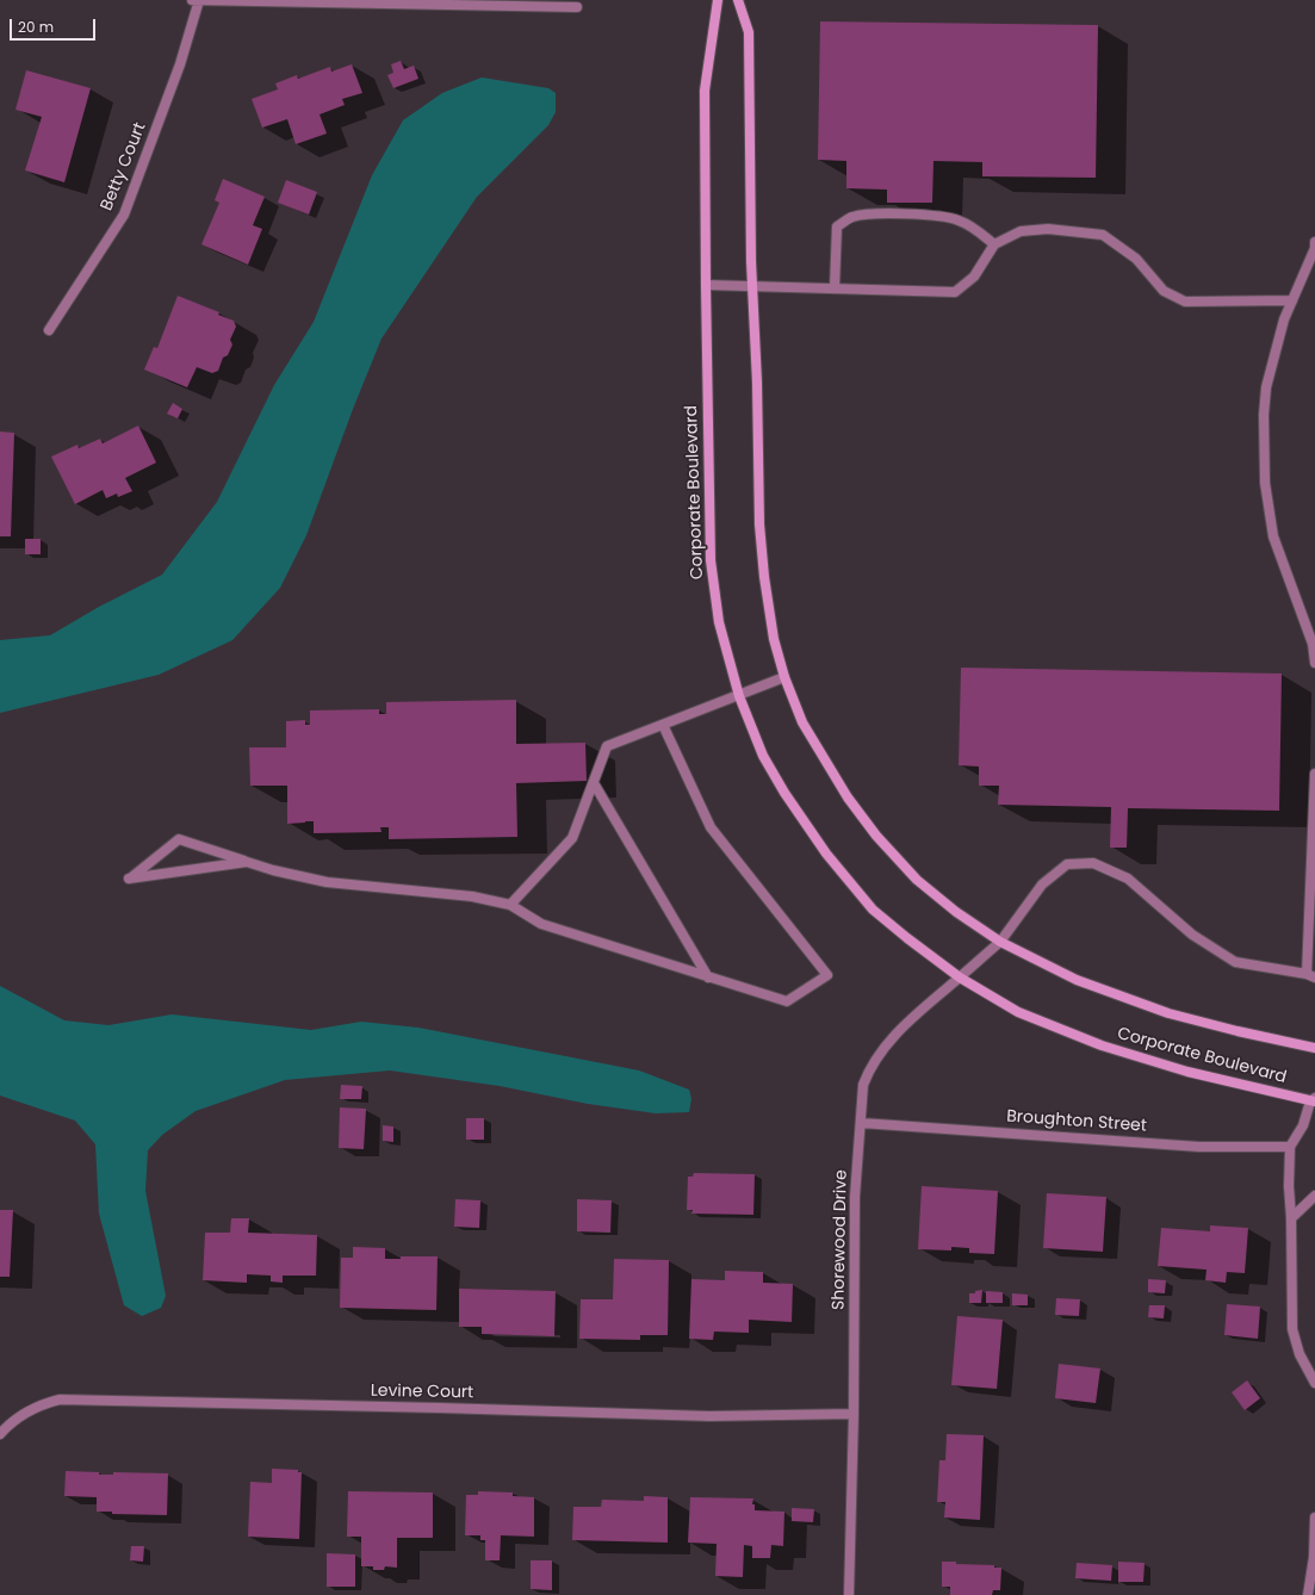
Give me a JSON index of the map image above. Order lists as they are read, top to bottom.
{
  "streets": {
    "street": [
      "Betty Court",
      "Corporate Boulevard",
      "Broughton Street",
      "Shorewood Drive",
      "Levine Court"
    ]
  },
  "crossings": [
    ["Corporate Boulevard", "Shorewood Drive"],
    ["Broughton Street", "Shorewood Drive"],
    ["Shorewood Drive", "Levine Court"]
  ],
  "scale_bar": "20 m"
}
